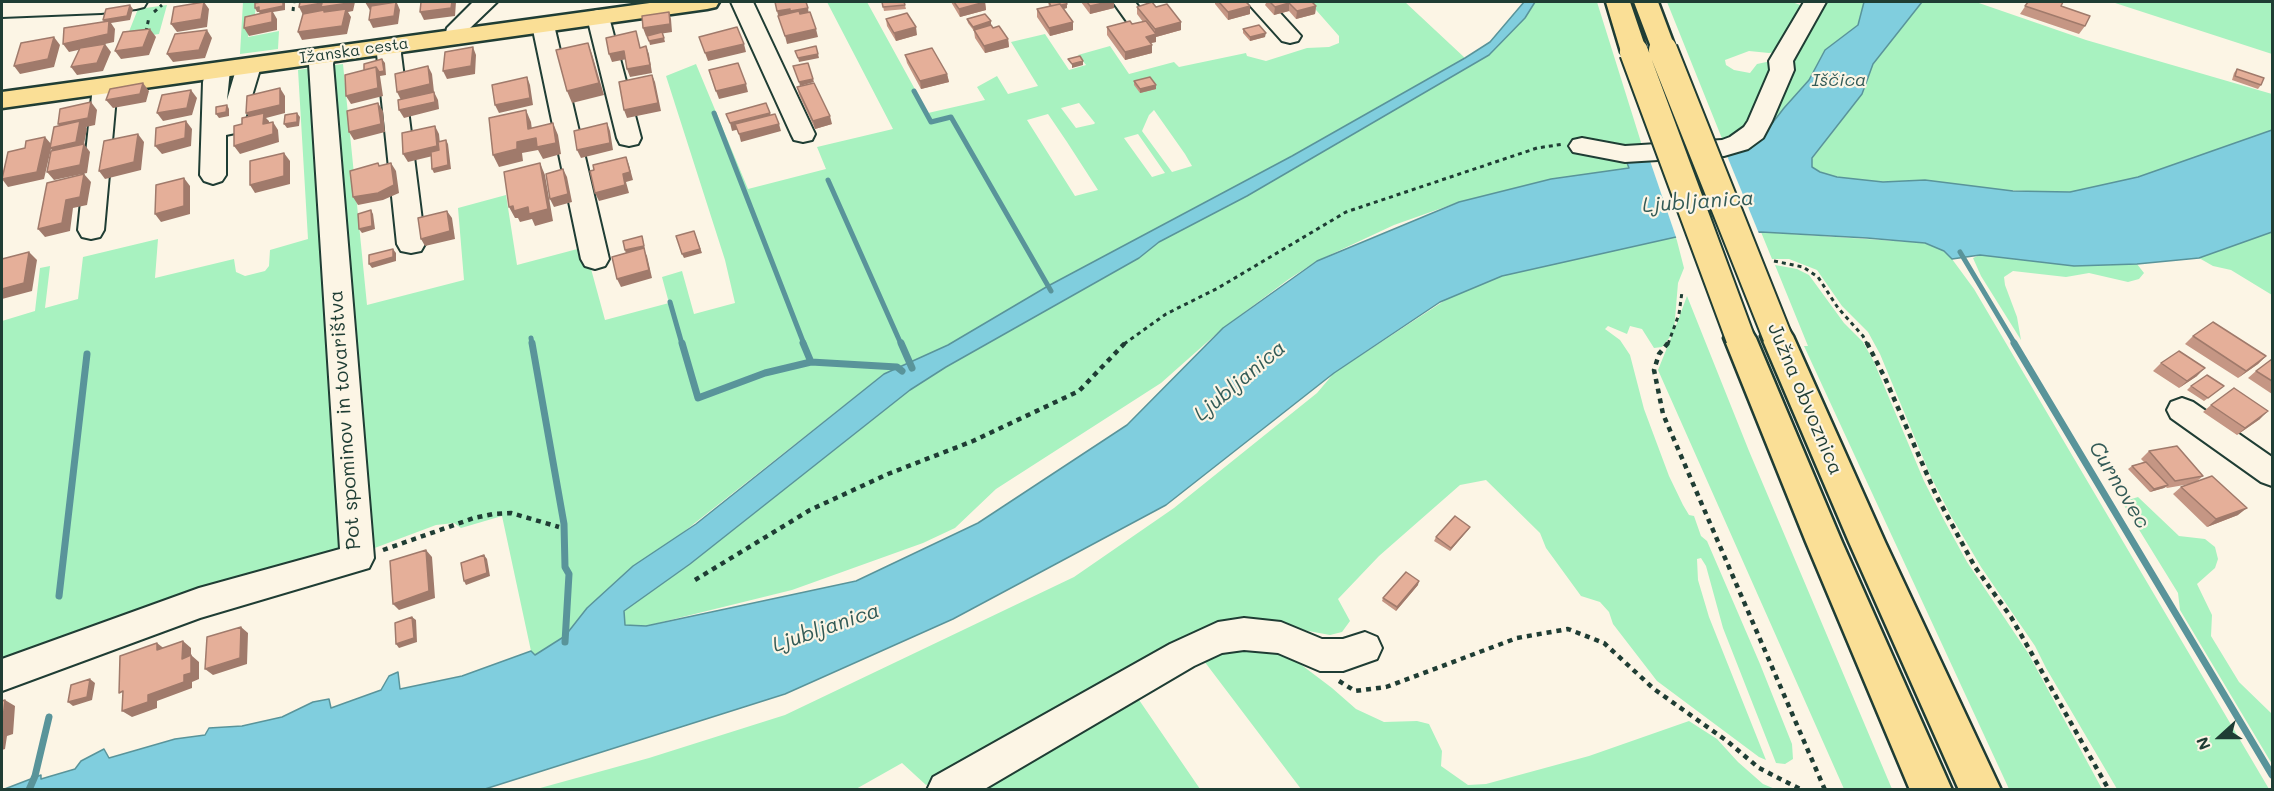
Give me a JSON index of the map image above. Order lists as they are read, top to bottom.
{
  "streets": {
    "main road": ["Ižanska cesta", "Južna obvoznica"],
    "street": ["Pot spominov in tovarištva"]
  },
  "crossings": [
    ["Ižanska cesta", "Pot spominov in tovarištva"]
  ],
  "water": ["Iščica", "Ljubljanica", "Curnovec"],
  "north": "left"
}
